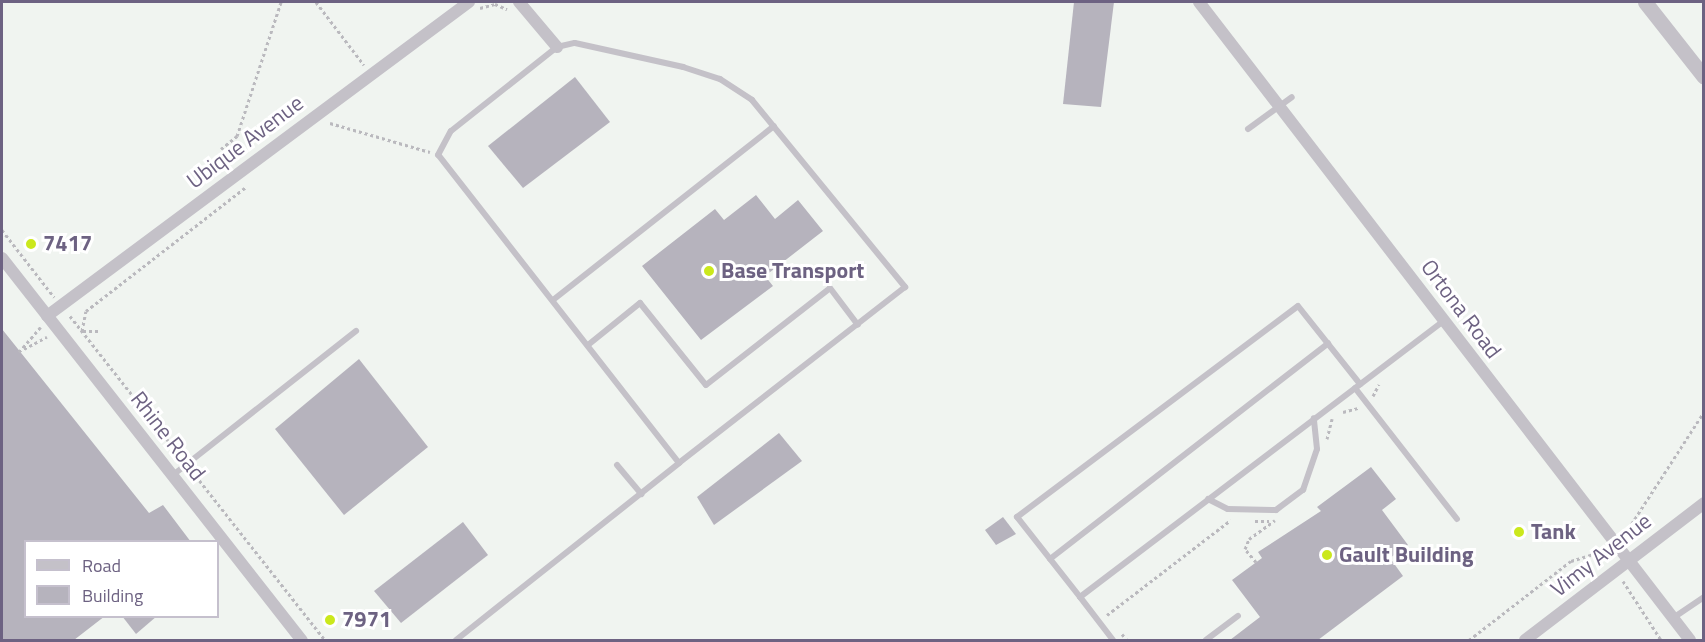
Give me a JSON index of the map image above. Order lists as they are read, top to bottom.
{
  "streets": {
    "street": [
      "Ubique Avenue",
      "Ortona Road",
      "Rhine Road",
      "Vimy Avenue"
    ]
  },
  "crossings": [
    ["Ubique Avenue", "Rhine Road"],
    ["Ortona Road", "Vimy Avenue"]
  ],
  "places": [
    "7417",
    "Base Transport",
    "Tank",
    "Gault Building",
    "7971"
  ],
  "legend": ["Road", "Building"]
}
